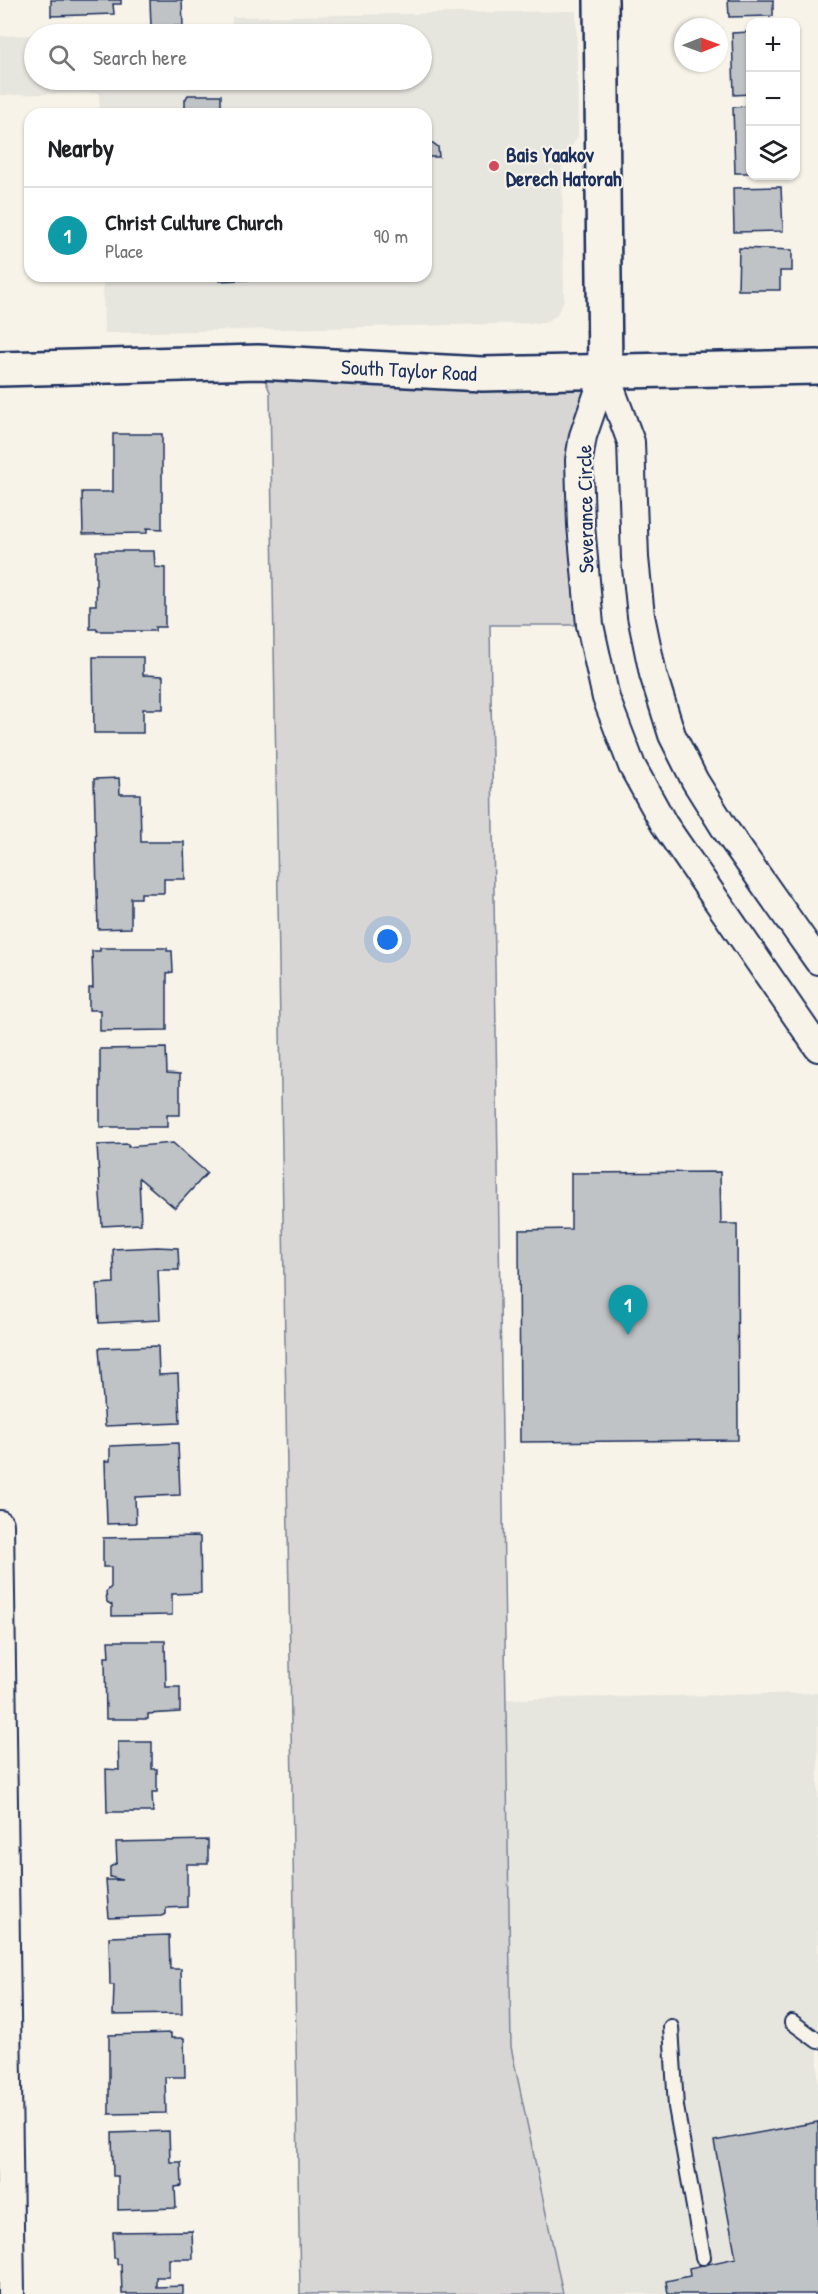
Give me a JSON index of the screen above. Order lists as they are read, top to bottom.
{
  "streets": {
    "main road": ["South Taylor Road"],
    "street": ["Severance Circle"]
  },
  "crossings": [
    ["South Taylor Road", "Severance Circle"]
  ],
  "places": ["Bais Yaakov Derech Hatorah"],
  "north": "right",
  "page": {
    "map_buttons": ["+", "−"],
    "search": "Search here",
    "heading": "Nearby",
    "list": [
      {
        "mark": "1",
        "name": "Christ Culture Church",
        "note": "Place",
        "value": "90 m"
      }
    ],
    "pins": "1"
  }
}
